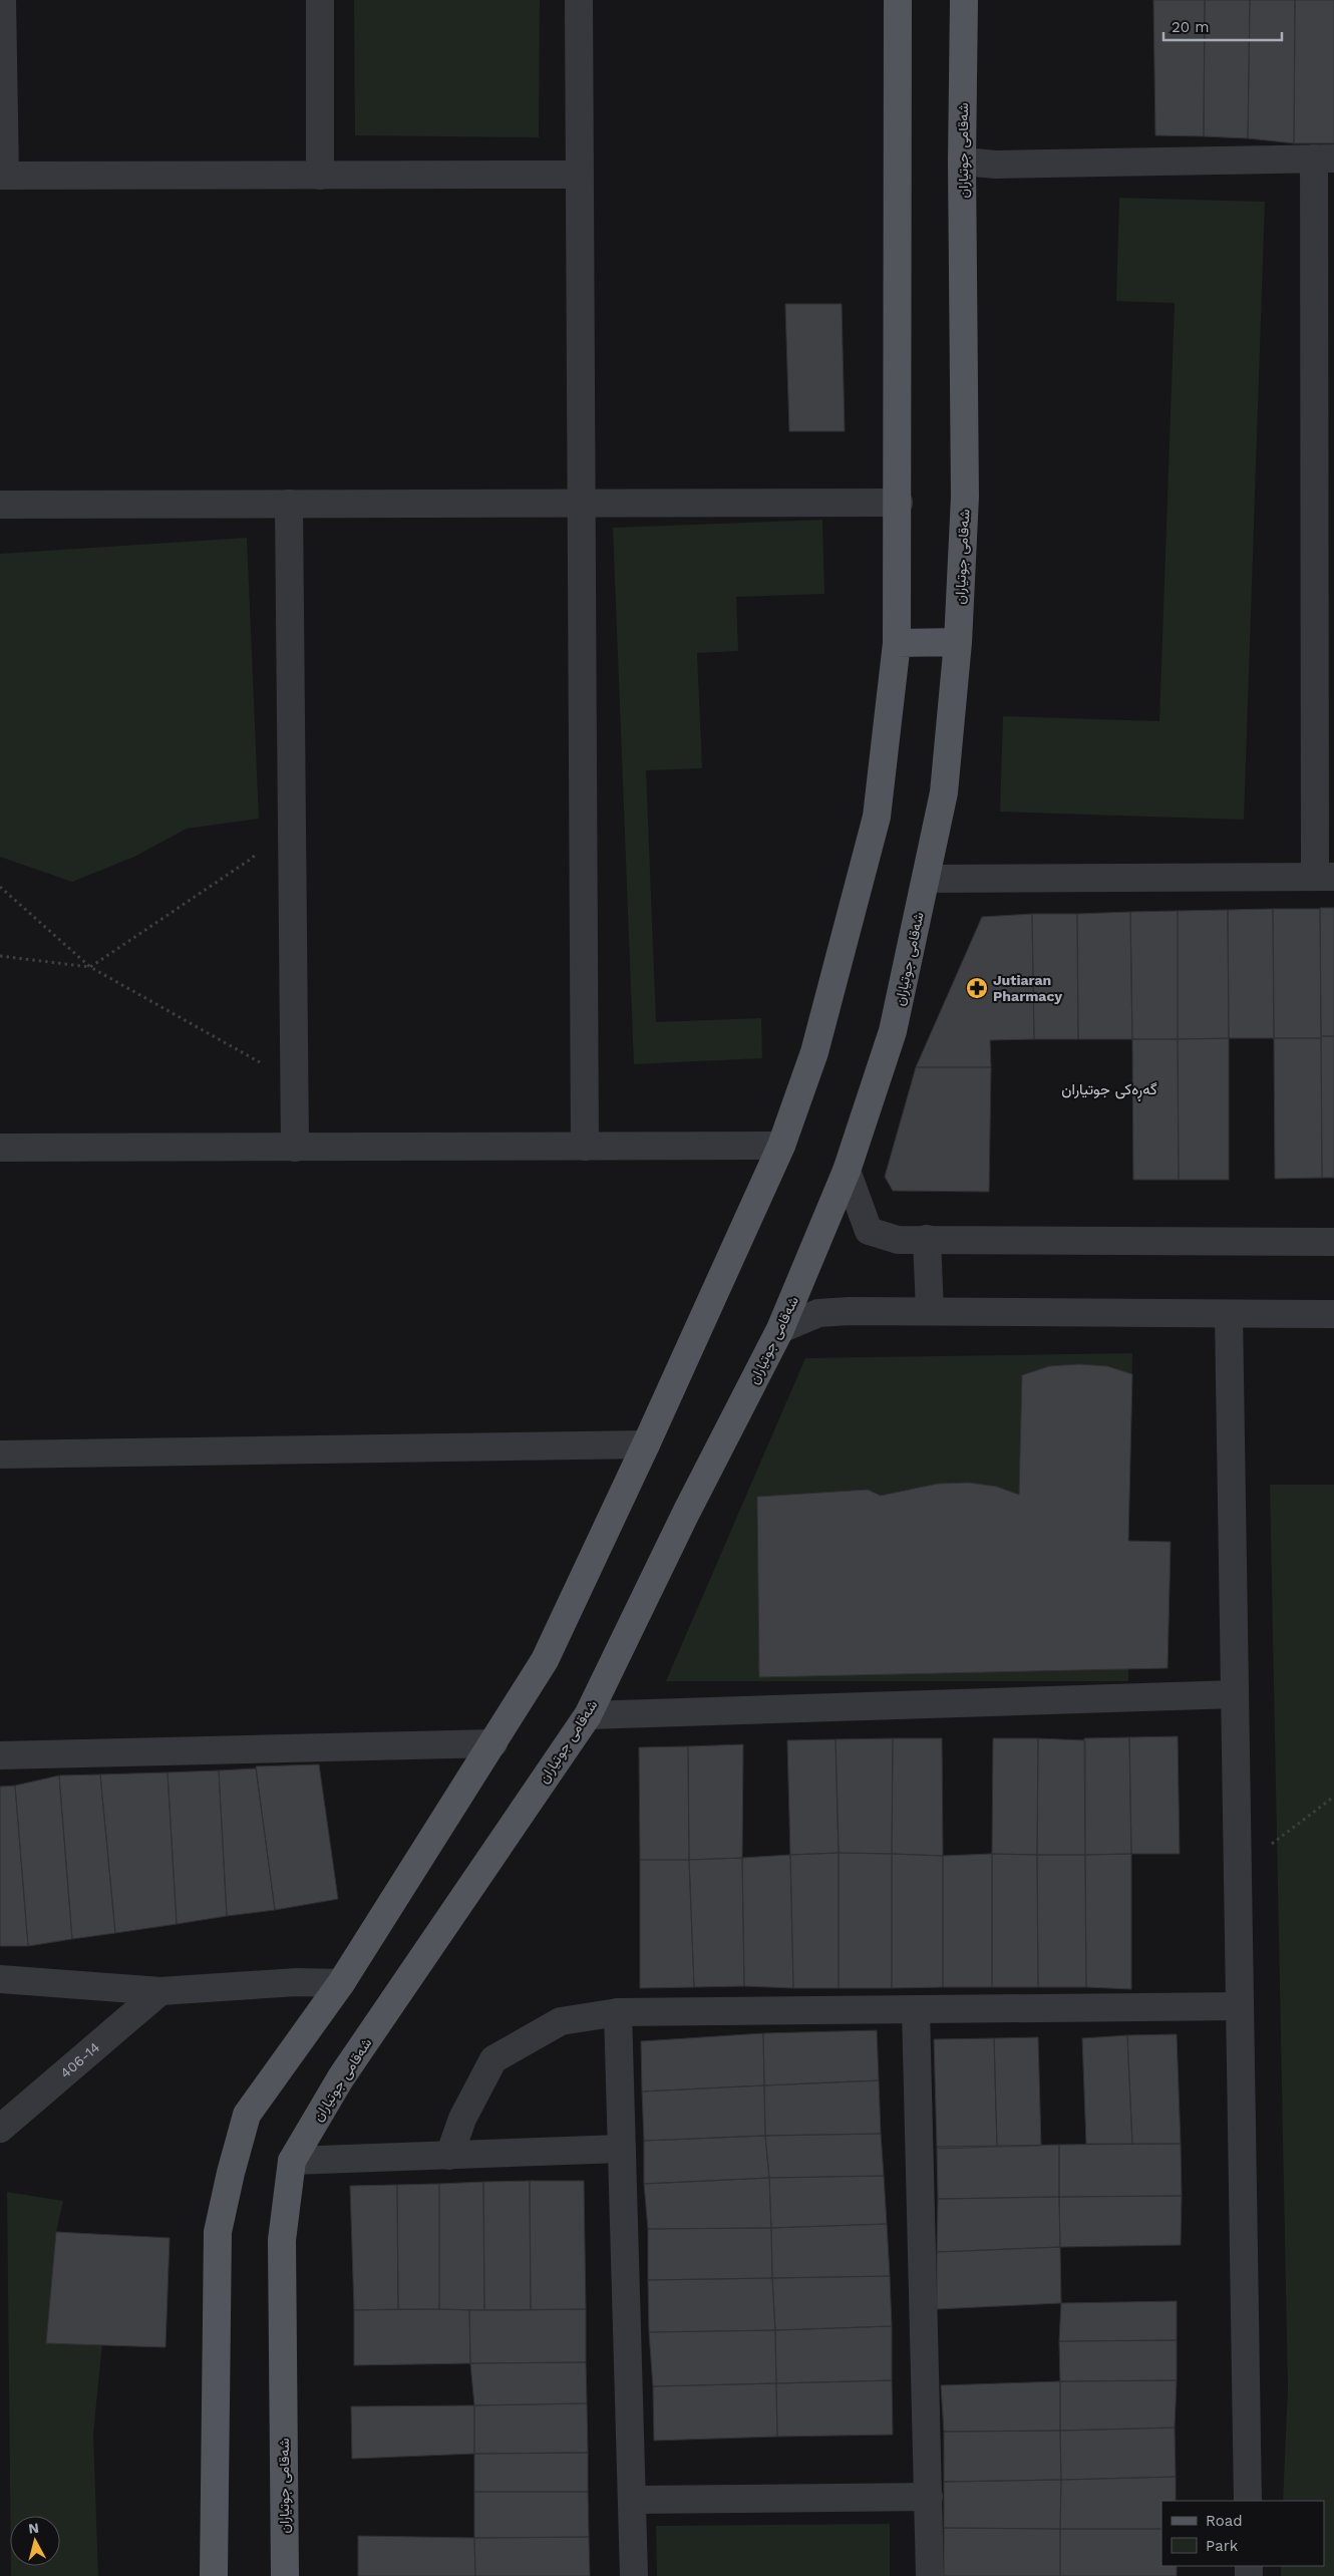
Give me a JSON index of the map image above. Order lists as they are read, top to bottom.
{
  "streets": {
    "main road": ["شەقامی جوتیاران"],
    "street": ["406-14"]
  },
  "districts": ["گەڕەکی جوتیاران"],
  "places": {
    "pharmacy": ["Jutiaran Pharmacy"]
  },
  "legend": ["Road", "Park"],
  "scale_bar": "20 m",
  "north": "top"
}
